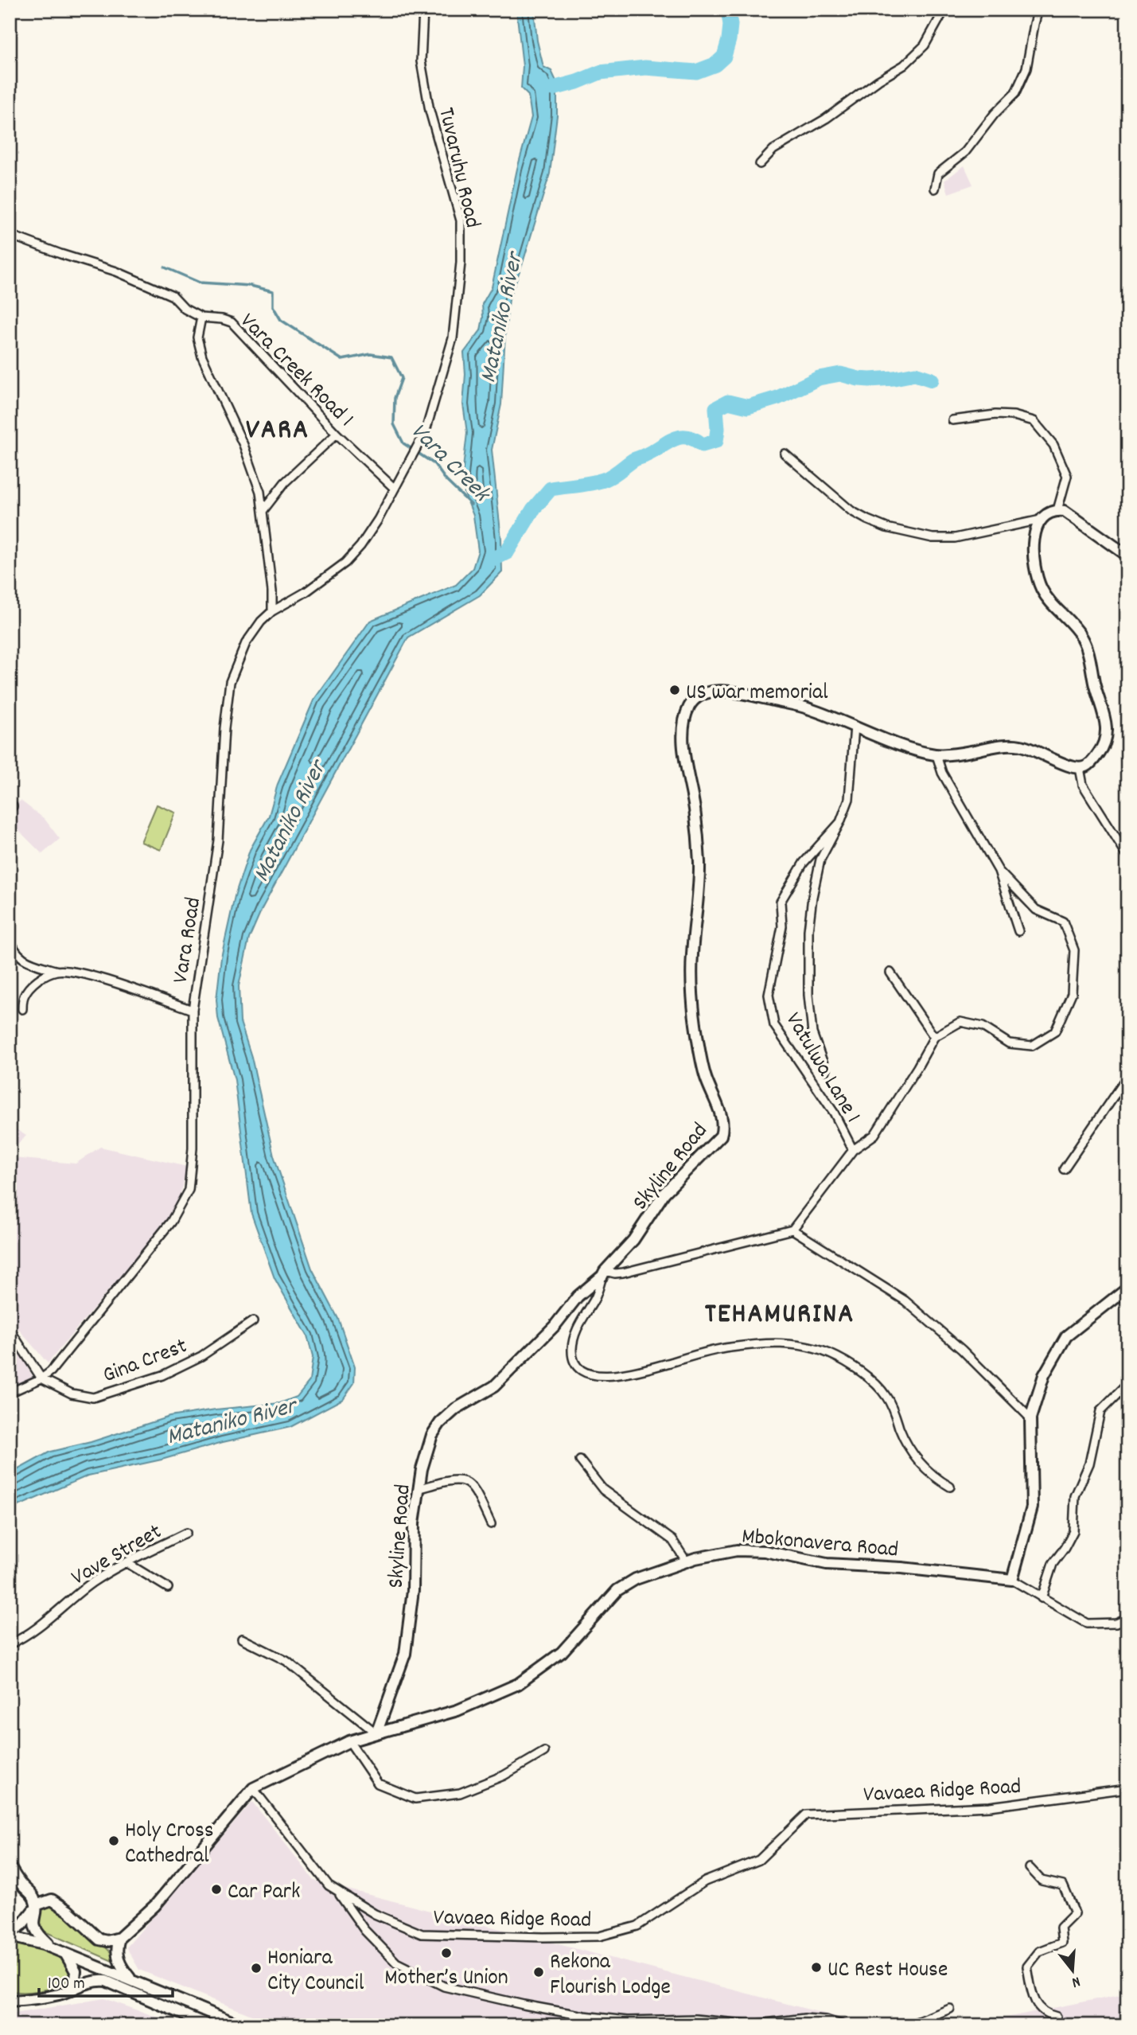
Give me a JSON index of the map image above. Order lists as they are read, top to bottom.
{
  "streets": {
    "street": [
      "Tuvaruhu Road",
      "Vara Creek Road 1",
      "Vara Road",
      "Vatulwa Lane 1",
      "Skyline Road",
      "Gina Crest",
      "Mbokonavera Road",
      "Vave Street",
      "Vavaea Ridge Road"
    ]
  },
  "crossings": [
    ["Tuvaruhu Road", "Vara Creek Road 1"],
    ["Tuvaruhu Road", "Vara Road"],
    ["Vara Creek Road 1", "Vara Road"],
    ["Vara Road", "Gina Crest"],
    ["Skyline Road", "Mbokonavera Road"]
  ],
  "districts": ["VARA", "TEHAMURINA"],
  "water": ["Mataniko River", "Vara Creek"],
  "places": [
    "US war memorial",
    "Holy Cross Cathedral",
    "Car Park",
    "Mother’s Union",
    "UC Rest House",
    "Honiara City Council",
    "Rekona Flourish Lodge"
  ],
  "scale_bar": "100 m",
  "north": "bottom"
}
